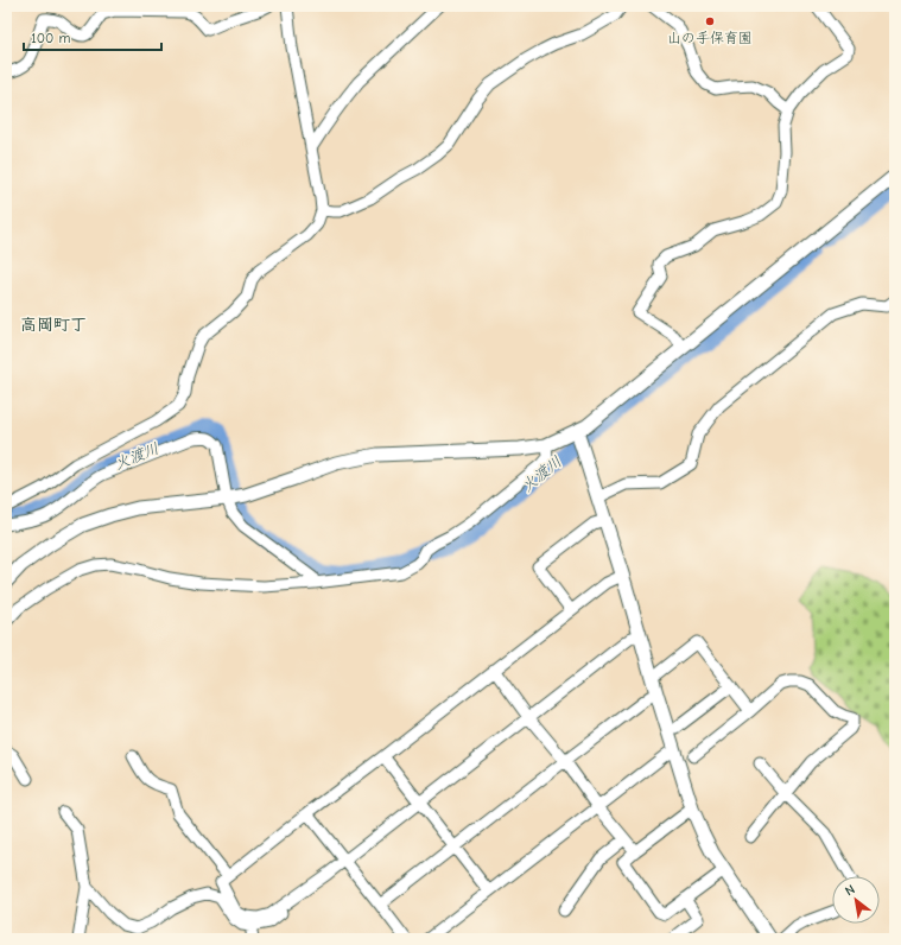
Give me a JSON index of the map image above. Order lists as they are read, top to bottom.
{
  "districts": ["高岡町丁"],
  "water": ["火渡川"],
  "places": ["山の手保育園"],
  "scale_bar": "100 m",
  "north": "top left"
}
